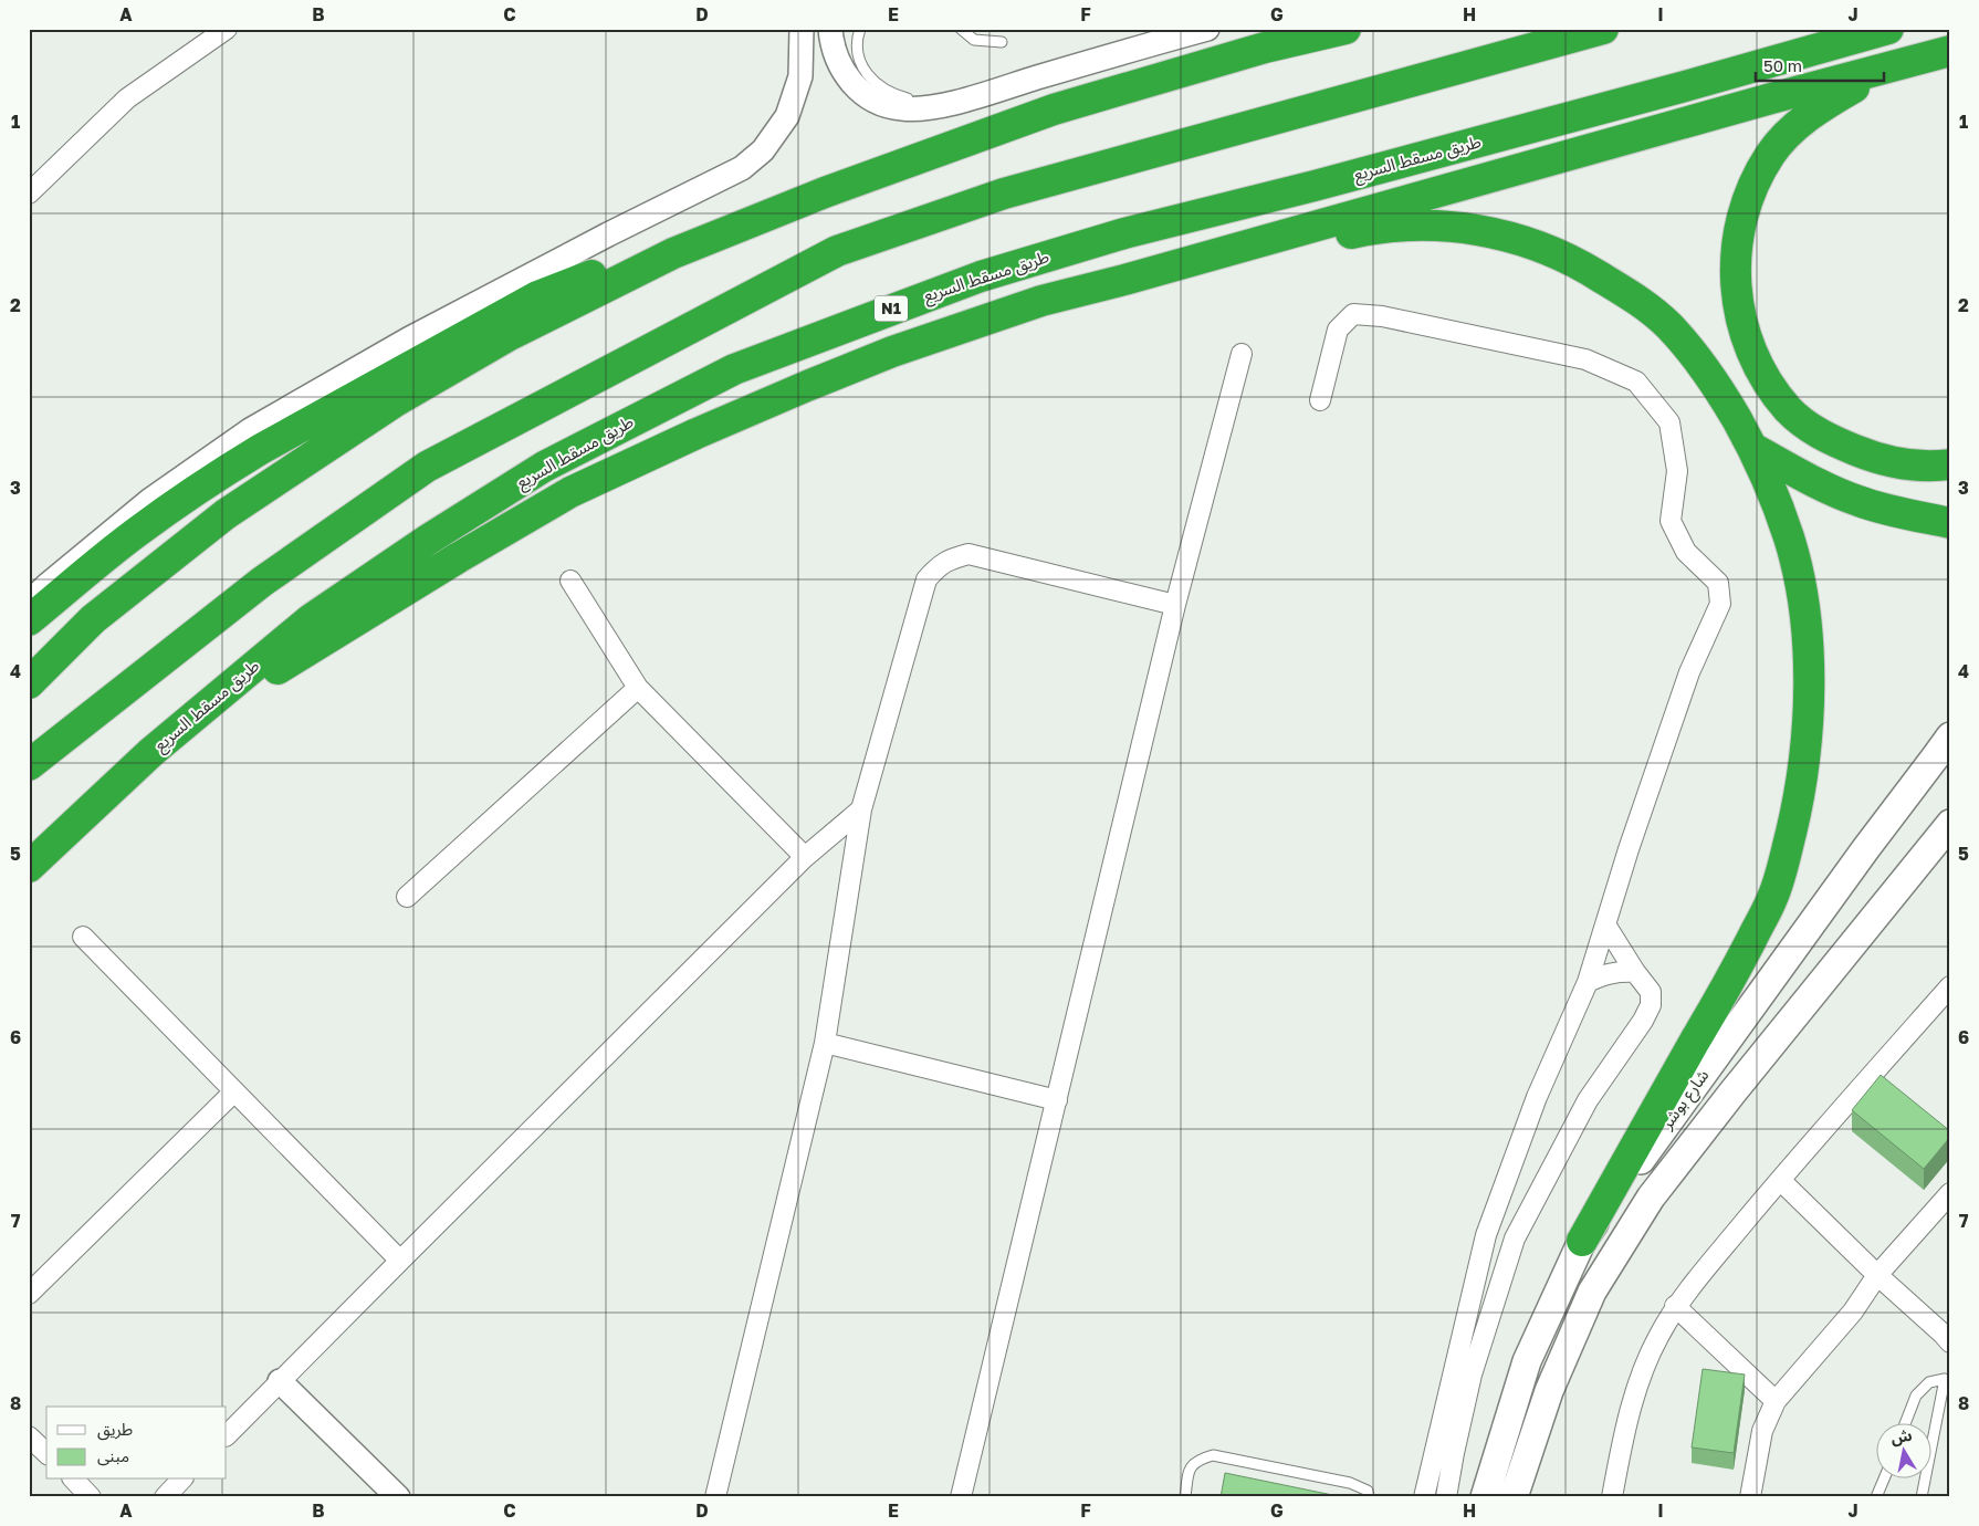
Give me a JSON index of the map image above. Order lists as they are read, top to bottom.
{
  "streets": {
    "highway": ["طريق مسقط السريع", "N1"],
    "main road": ["شارع بوشر"]
  },
  "legend": ["طريق", "مبنى"],
  "scale_bar": "50 m",
  "north": "top",
  "grid": {
    "columns": [
      "A",
      "B",
      "C",
      "D",
      "E",
      "F",
      "G",
      "H",
      "I",
      "J"
    ],
    "rows": [
      "1",
      "2",
      "3",
      "4",
      "5",
      "6",
      "7",
      "8"
    ]
  }
}
